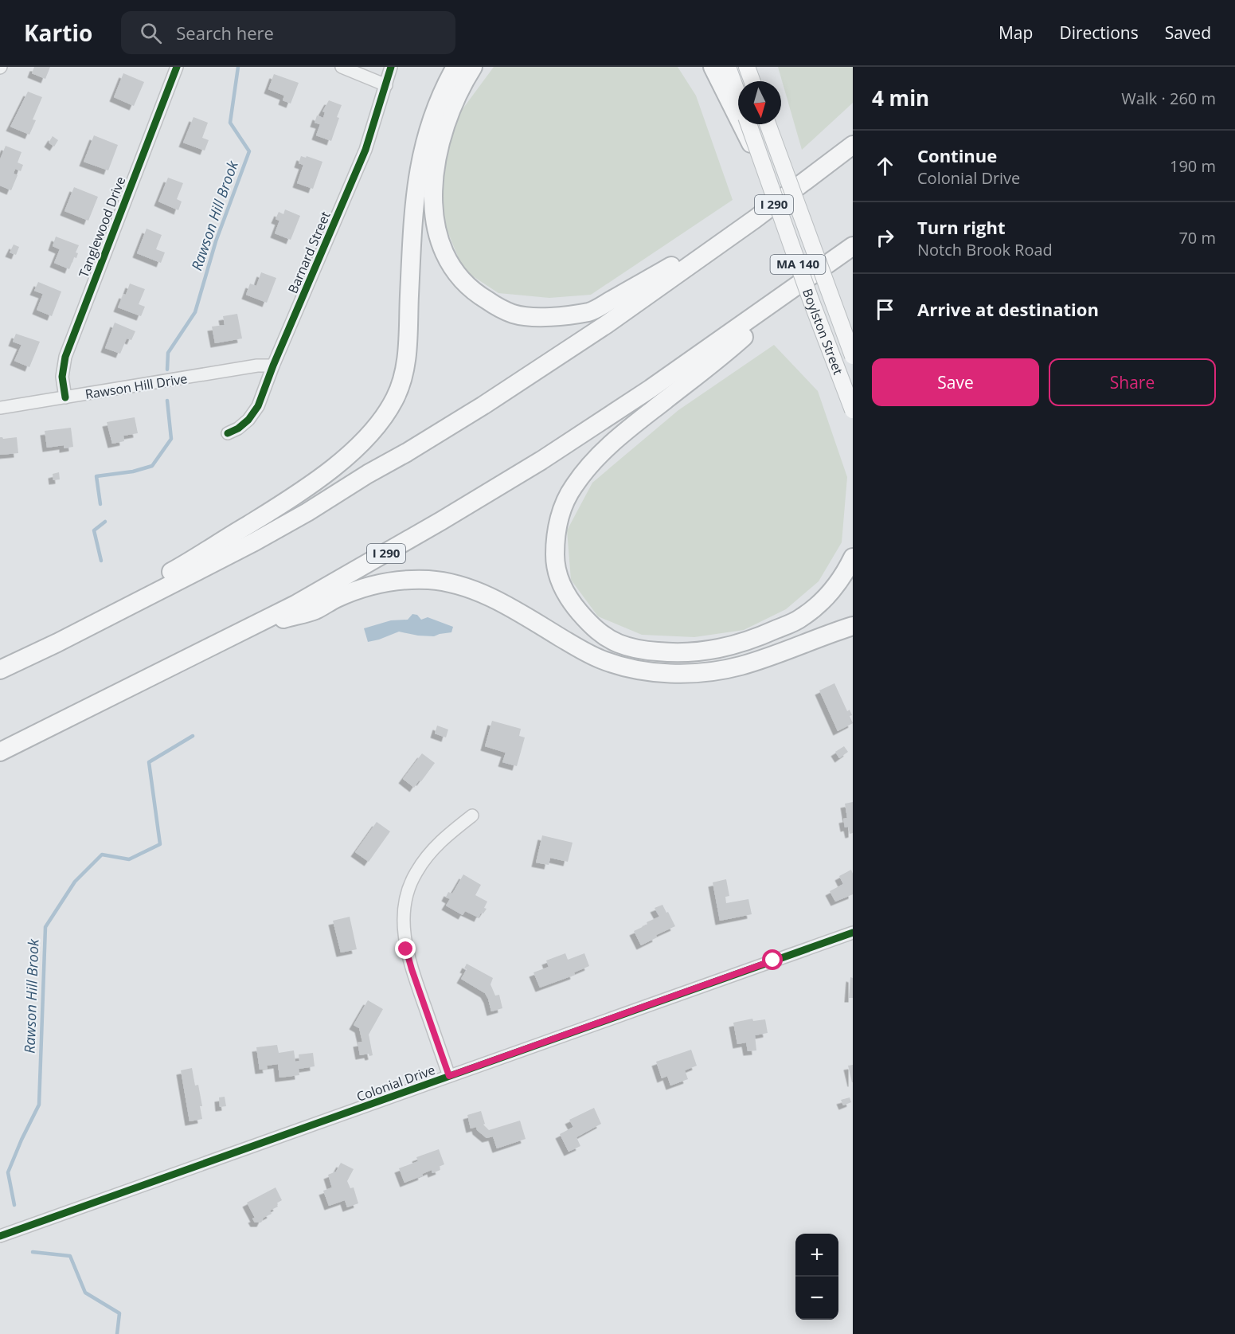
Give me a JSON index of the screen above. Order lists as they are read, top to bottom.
{
  "streets": {
    "highway": ["I 290"],
    "main road": ["MA 140", "Boylston Street"],
    "street": [
      "Tanglewood Drive",
      "Barnard Street",
      "Rawson Hill Drive",
      "Colonial Drive"
    ]
  },
  "crossings": [
    ["Tanglewood Drive", "Rawson Hill Drive"],
    ["Barnard Street", "Rawson Hill Drive"]
  ],
  "water": ["Rawson Hill Brook"],
  "north": "bottom",
  "page": {
    "header": "Kartio",
    "search": "Search here",
    "nav": ["Map", "Directions", "Saved"],
    "heading": ["4 min", "Walk · 260 m"],
    "list": [
      ["Continue", "Colonial Drive", "190 m"],
      ["Turn right", "Notch Brook Road", "70 m"],
      "Arrive at destination"
    ],
    "buttons": ["Save", "Share"],
    "map_buttons": ["+", "−"]
  }
}
